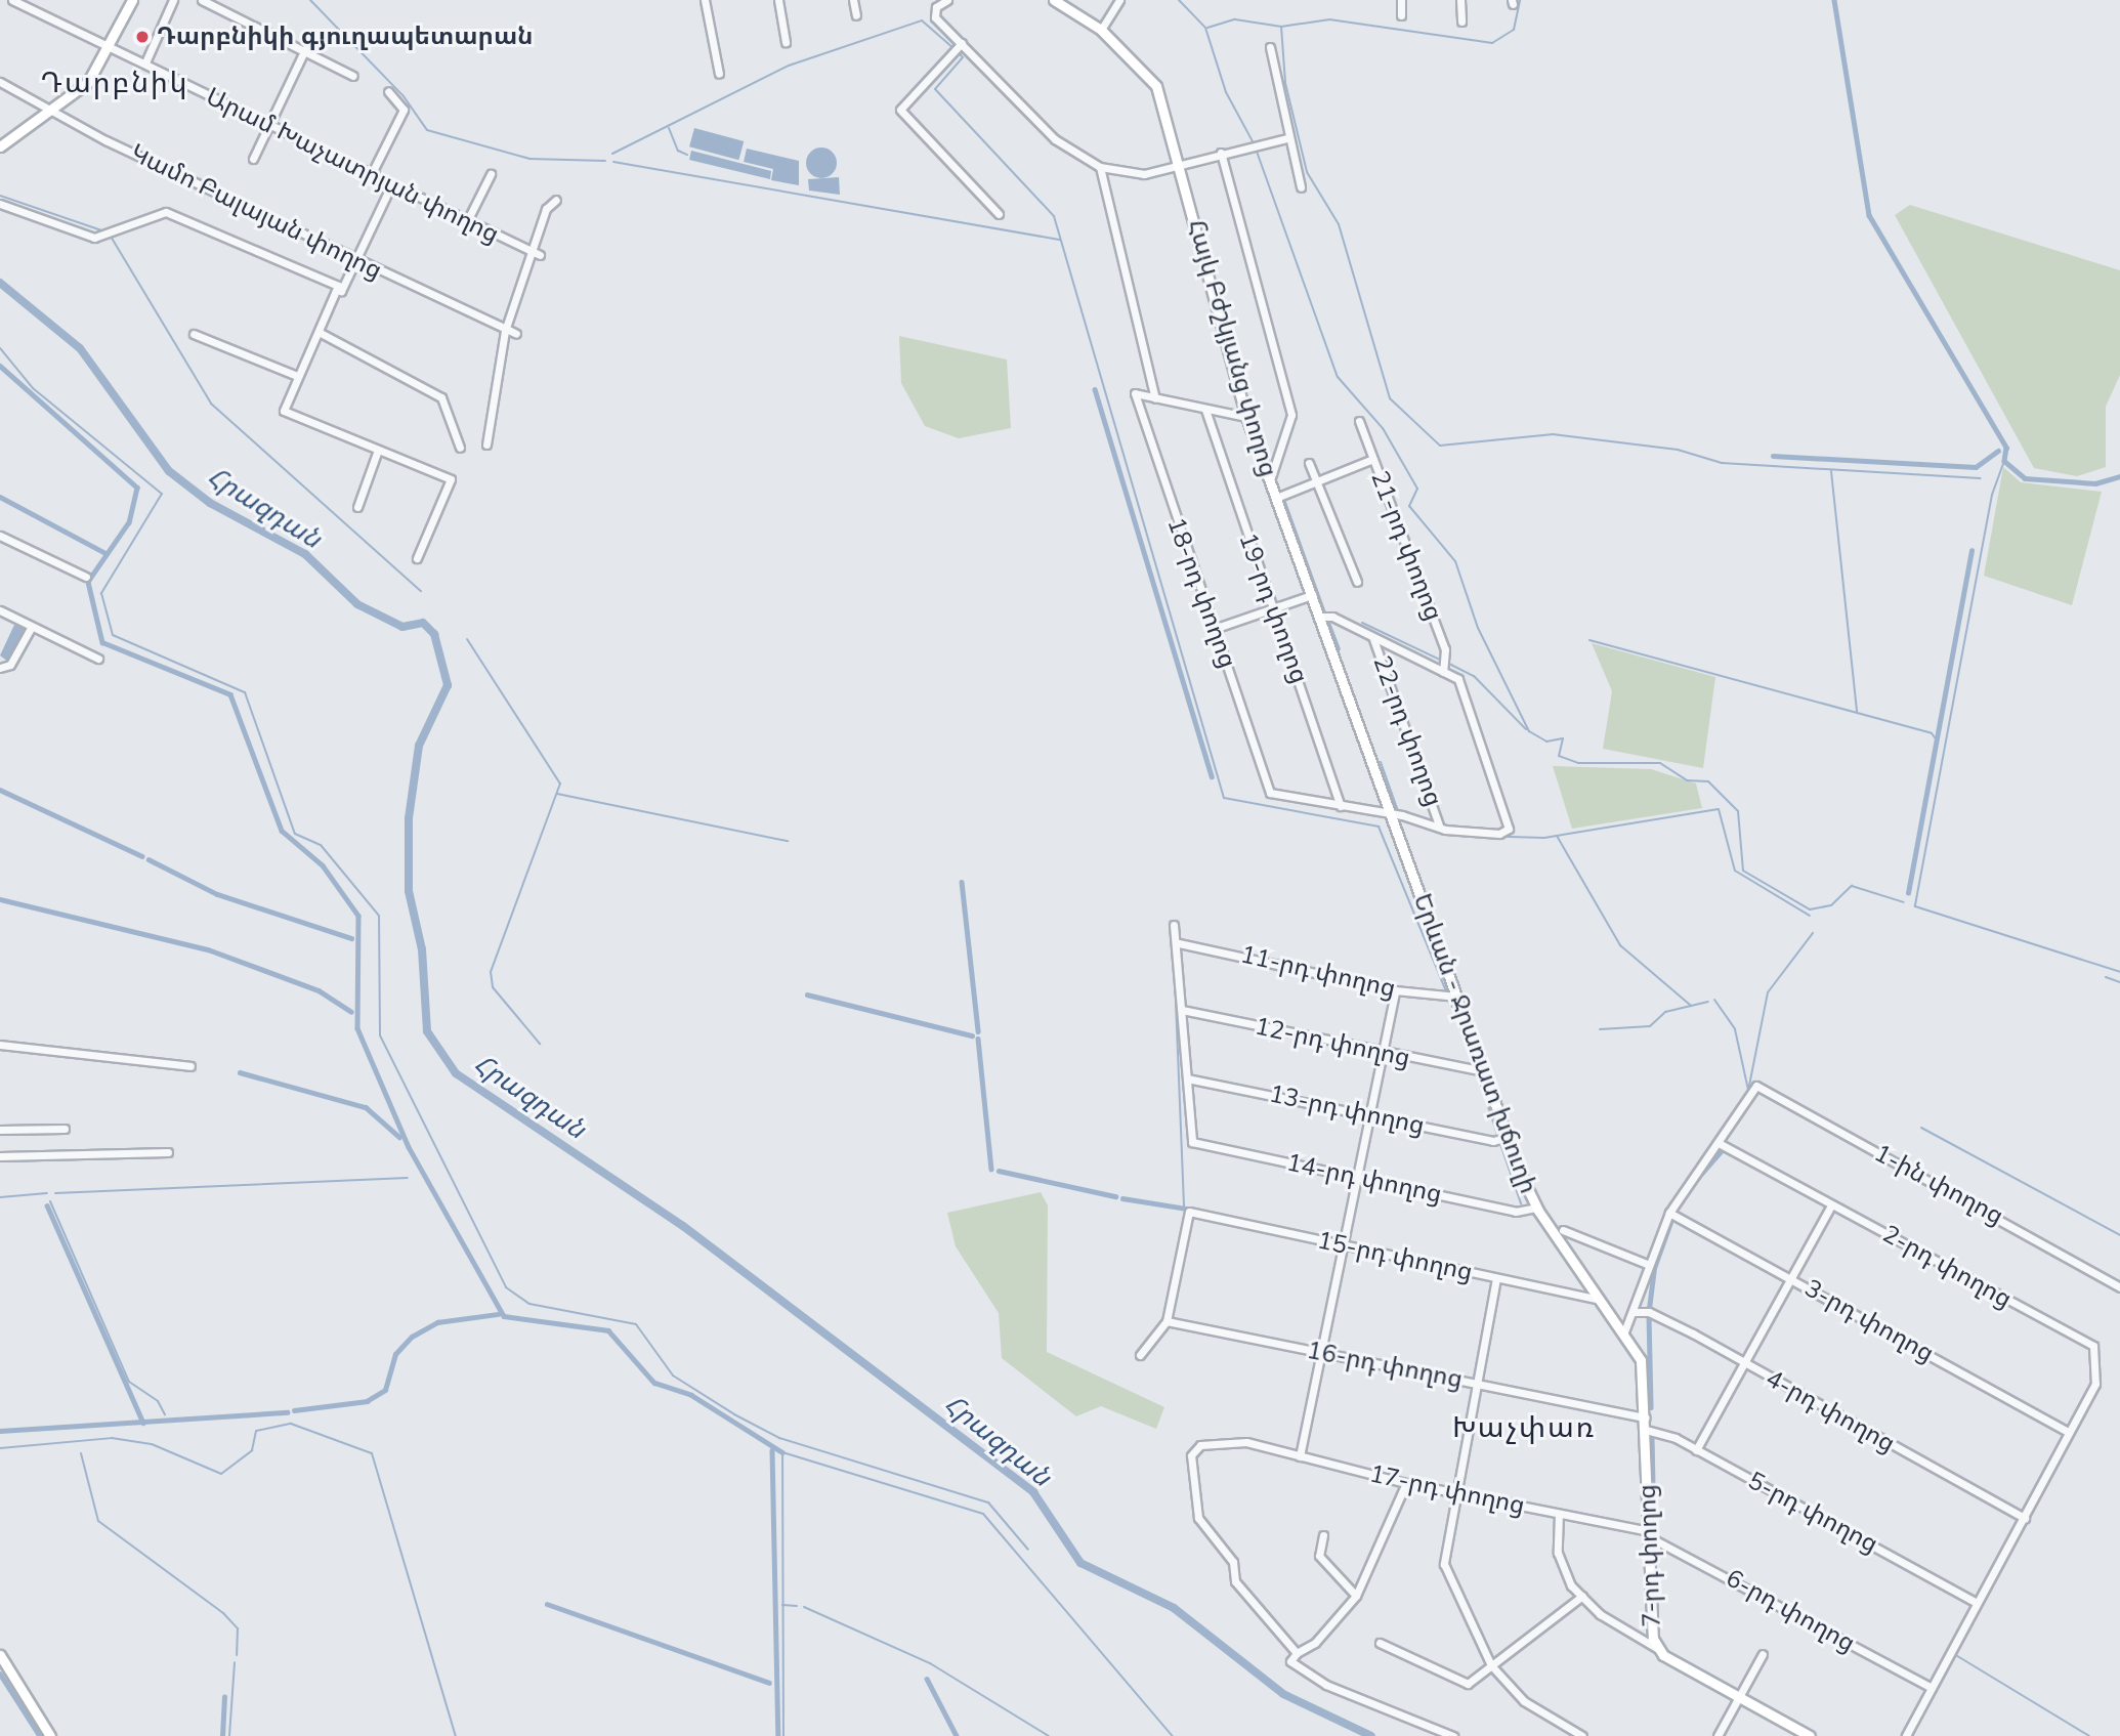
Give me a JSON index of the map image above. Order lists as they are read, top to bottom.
{
  "streets": {
    "main road": ["Հայկ Բժշկյանց փողոց", "Երևան - Ջրառատ խճուղի", "7-րդ փողոց"],
    "street": [
      "Արամ Խաչատրյան փողոց",
      "Կամո Բալայան փողոց",
      "21-րդ փողոց",
      "18-րդ փողոց",
      "19-րդ փողոց",
      "22-րդ փողոց",
      "11-րդ փողոց",
      "12-րդ փողոց",
      "13-րդ փողոց",
      "14-րդ փողոց",
      "1-ին փողոց",
      "15-րդ փողոց",
      "2-րդ փողոց",
      "3-րդ փողոց",
      "16-րդ փողոց",
      "4-րդ փողոց",
      "17-րդ փողոց",
      "5-րդ փողոց",
      "6-րդ փողոց"
    ]
  },
  "crossings": [
    ["Հայկ Բժշկյանց փողոց", "Երևան - Ջրառատ խճուղի"],
    ["18-րդ փողոց", "19-րդ փողոց"],
    ["11-րդ փողոց", "Երևան - Ջրառատ խճուղի"],
    ["12-րդ փողոց", "Երևան - Ջրառատ խճուղի"],
    ["Երևան - Ջրառատ խճուղի", "13-րդ փողոց"],
    ["Երևան - Ջրառատ խճուղի", "14-րդ փողոց"],
    ["Երևան - Ջրառատ խճուղի", "15-րդ փողոց"],
    ["Երևան - Ջրառատ խճուղի", "7-րդ փողոց"],
    ["13-րդ փողոց", "14-րդ փողոց"],
    ["1-ին փողոց", "2-րդ փողոց"],
    ["15-րդ փողոց", "16-րդ փողոց"],
    ["2-րդ փողոց", "3-րդ փողոց"],
    ["16-րդ փողոց", "7-րդ փողոց"],
    ["17-րդ փողոց", "7-րդ փողոց"],
    ["17-րդ փողոց", "6-րդ փողոց"],
    ["5-րդ փողոց", "7-րդ փողոց"],
    ["7-րդ փողոց", "6-րդ փողոց"]
  ],
  "districts": ["Դարբնիկ", "Խաչփառ"],
  "water": ["Հրազդան"],
  "places": ["Դարբնիկի գյուղապետարան"]
}
